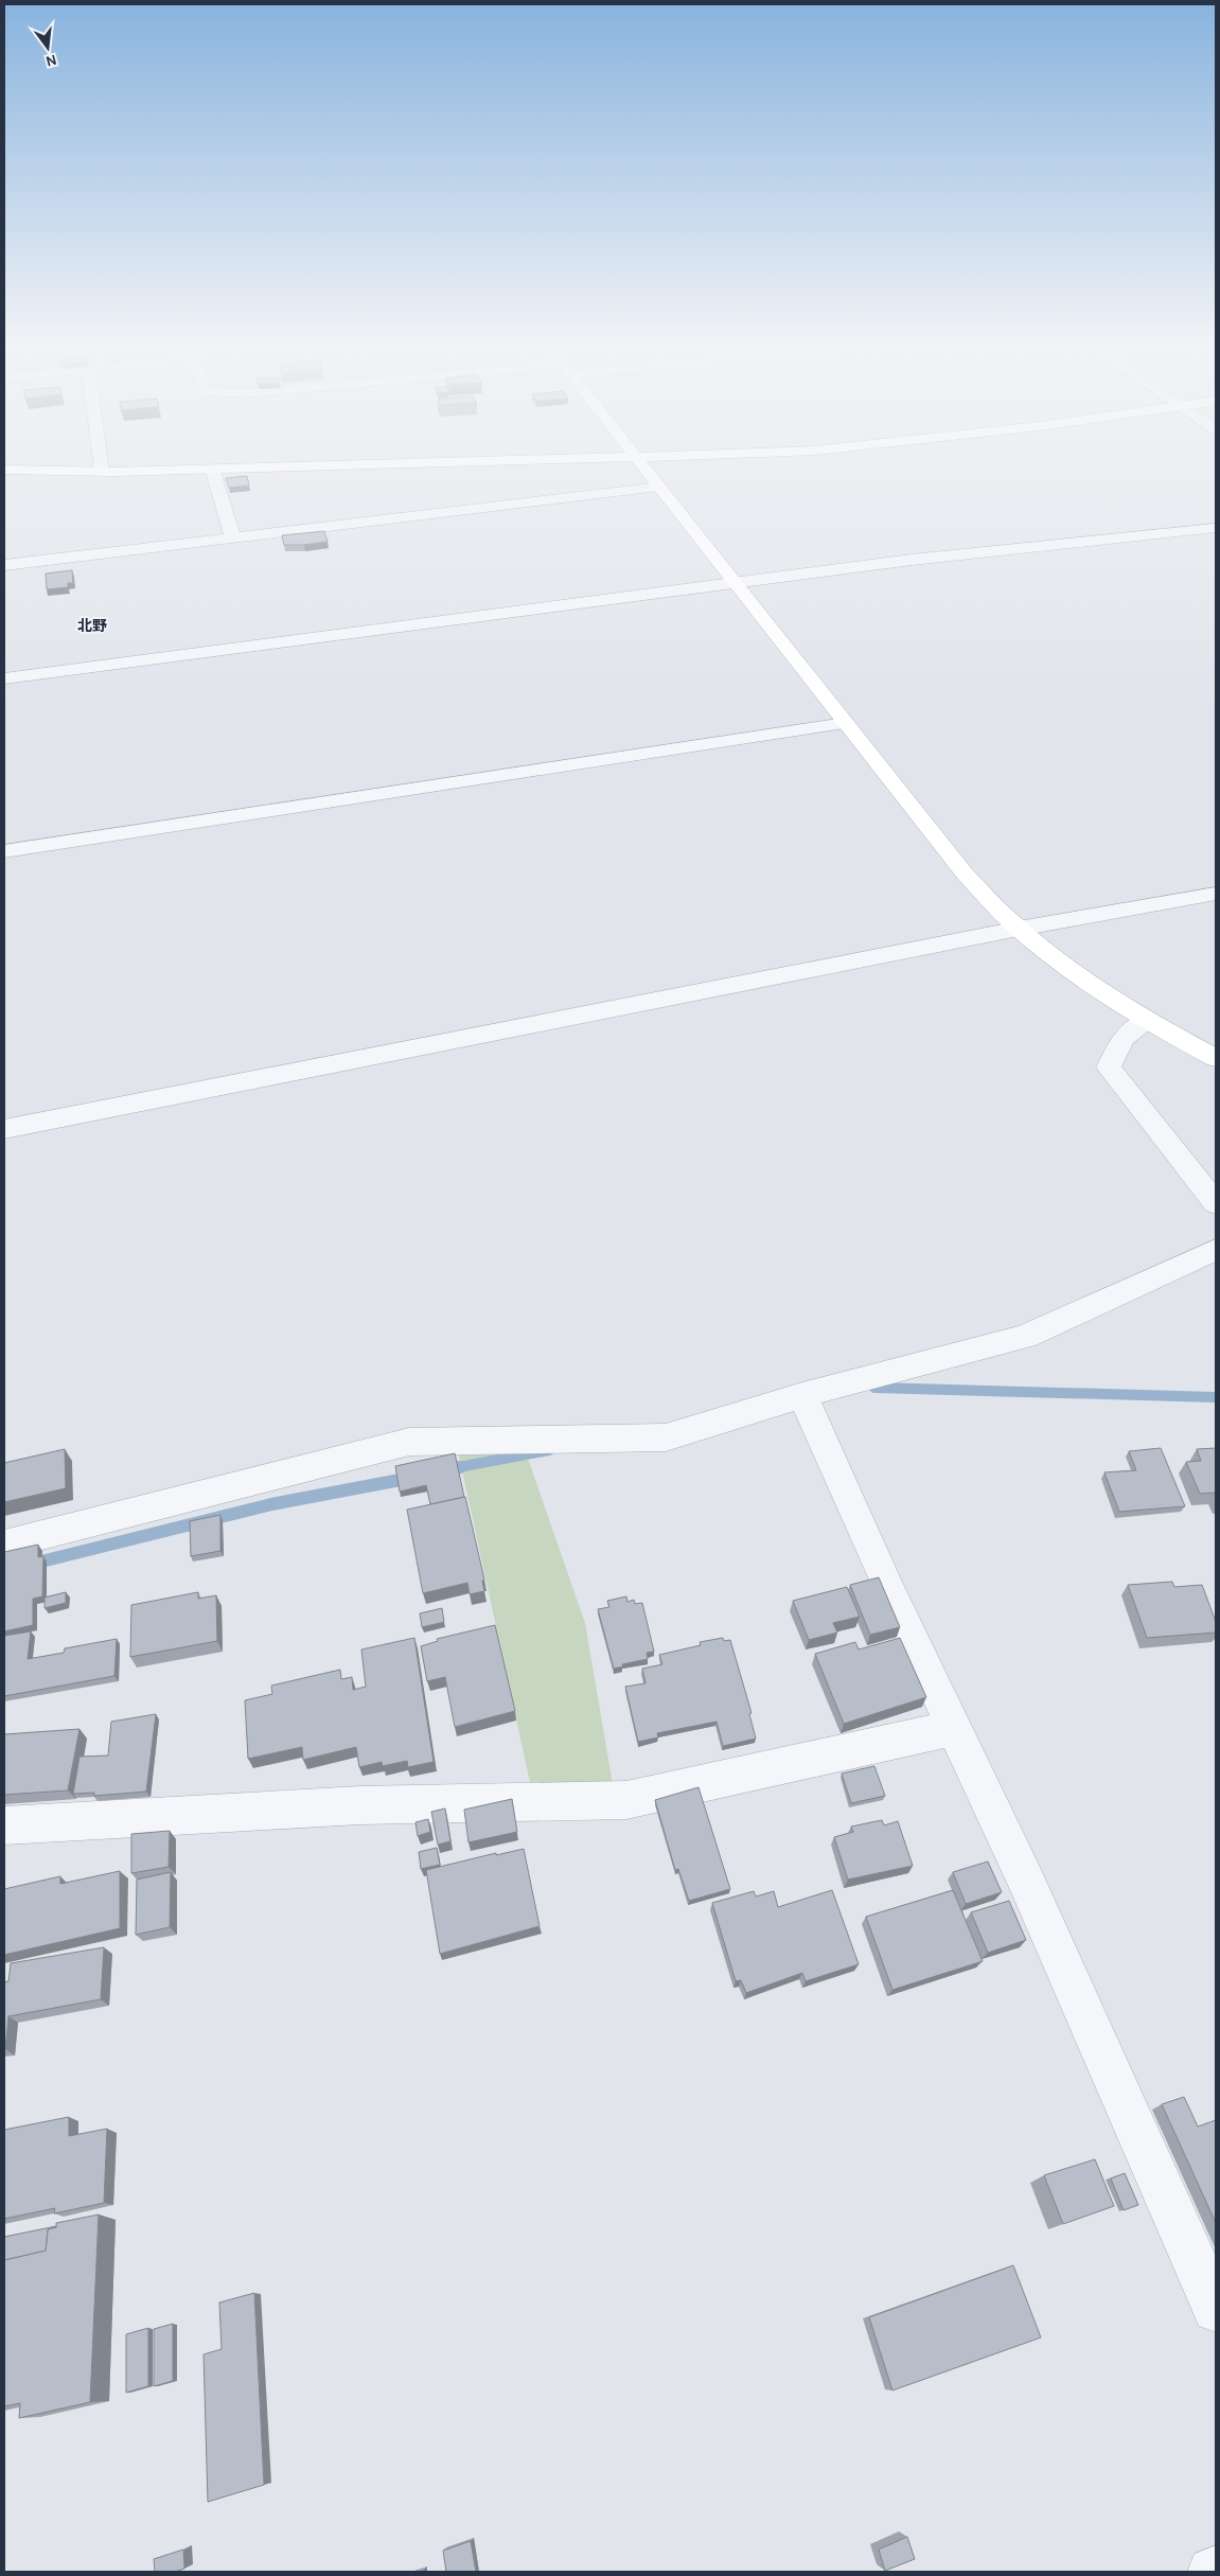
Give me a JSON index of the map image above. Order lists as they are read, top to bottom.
{
  "districts": ["北野"],
  "north": "bottom"
}
